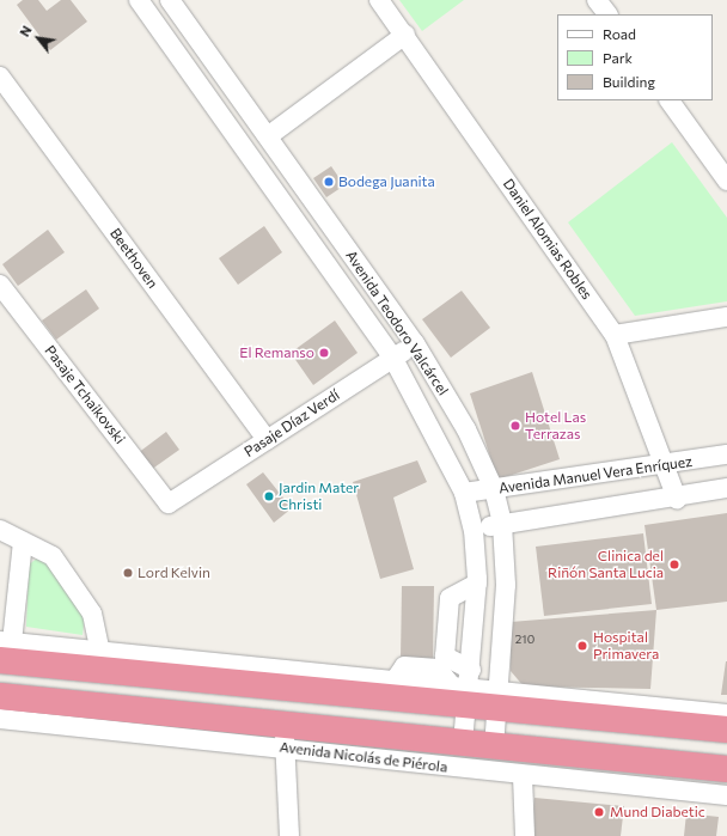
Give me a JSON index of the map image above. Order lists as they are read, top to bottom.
{
  "streets": {
    "highway": ["Avenida Nicolás de Piérola"],
    "street": [
      "Daniel Alomias Robles",
      "Beethoven",
      "Avenida Teodoro Valcárcel",
      "Pasaje Tchaikovski",
      "Pasaje Díaz Verdí",
      "Avenida Manuel Vera Enríquez"
    ]
  },
  "crossings": [
    ["Daniel Alomias Robles", "Avenida Manuel Vera Enríquez"],
    ["Beethoven", "Pasaje Díaz Verdí"],
    ["Avenida Teodoro Valcárcel", "Pasaje Díaz Verdí"],
    ["Avenida Teodoro Valcárcel", "Avenida Manuel Vera Enríquez"],
    ["Avenida Teodoro Valcárcel", "Avenida Nicolás de Piérola"],
    ["Pasaje Tchaikovski", "Pasaje Díaz Verdí"]
  ],
  "places": [
    "Bodega Juanita",
    "El Remanso",
    "Hotel Las Terrazas",
    "Jardin Mater Christi",
    "Clinica del Riñón Santa Lucia",
    "Lord Kelvin",
    "Hospital Primavera",
    "Mund Diabetic"
  ],
  "house_numbers": ["210"],
  "legend": ["Road", "Park", "Building"],
  "north": "top left"
}
